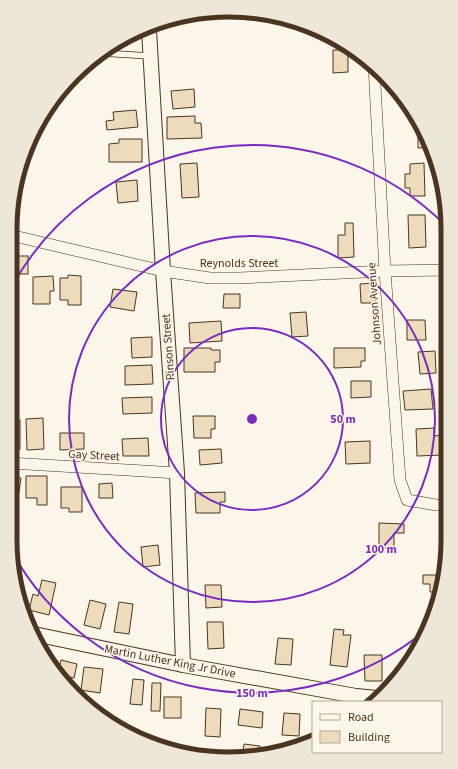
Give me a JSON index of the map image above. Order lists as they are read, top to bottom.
{
  "streets": {
    "street": [
      "Reynolds Street",
      "Johnson Avenue",
      "Pinson Street",
      "Gay Street",
      "Martin Luther King Jr Drive"
    ]
  },
  "crossings": [
    ["Reynolds Street", "Johnson Avenue"],
    ["Reynolds Street", "Pinson Street"],
    ["Pinson Street", "Gay Street"],
    ["Pinson Street", "Martin Luther King Jr Drive"]
  ],
  "legend": ["Road", "Building"],
  "rings": ["50 m", "100 m", "150 m"]
}
